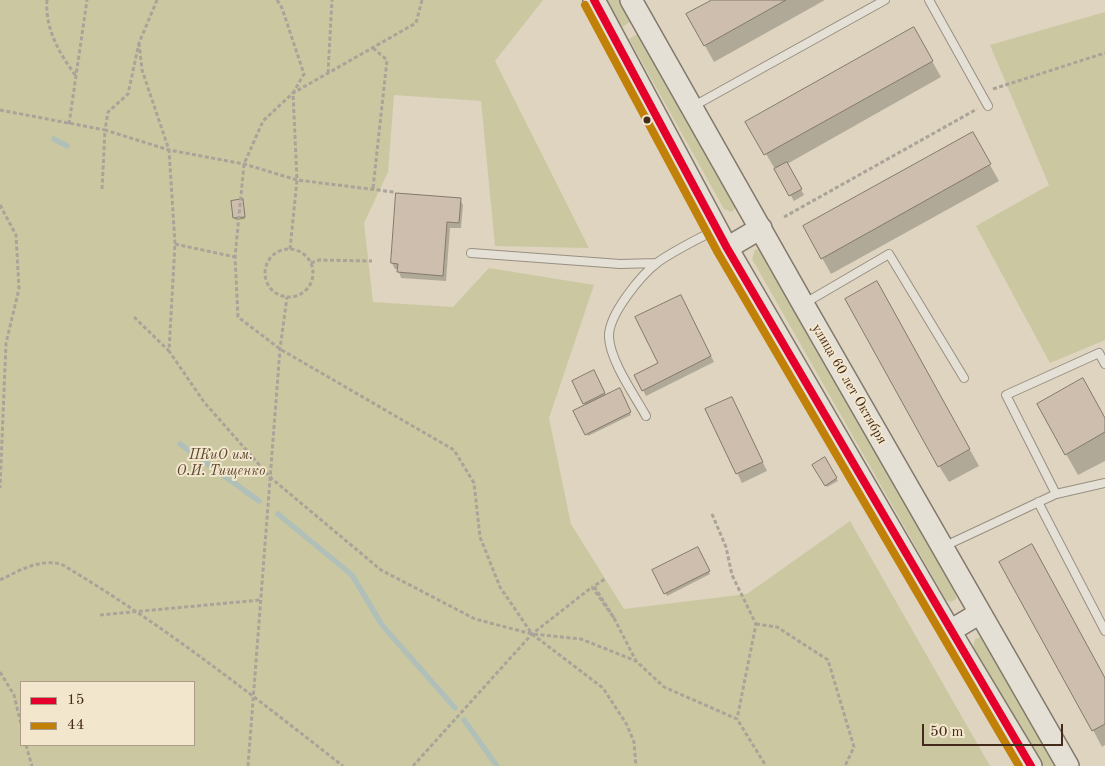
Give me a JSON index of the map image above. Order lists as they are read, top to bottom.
{
  "streets": {
    "main road": ["улица 60 лет Октября"]
  },
  "parks": ["ПКиО им. О.И. Тищенко"],
  "lines": ["transit line 15", "transit line 44"],
  "legend": ["15", "44"],
  "scale_bar": "50 m"
}
